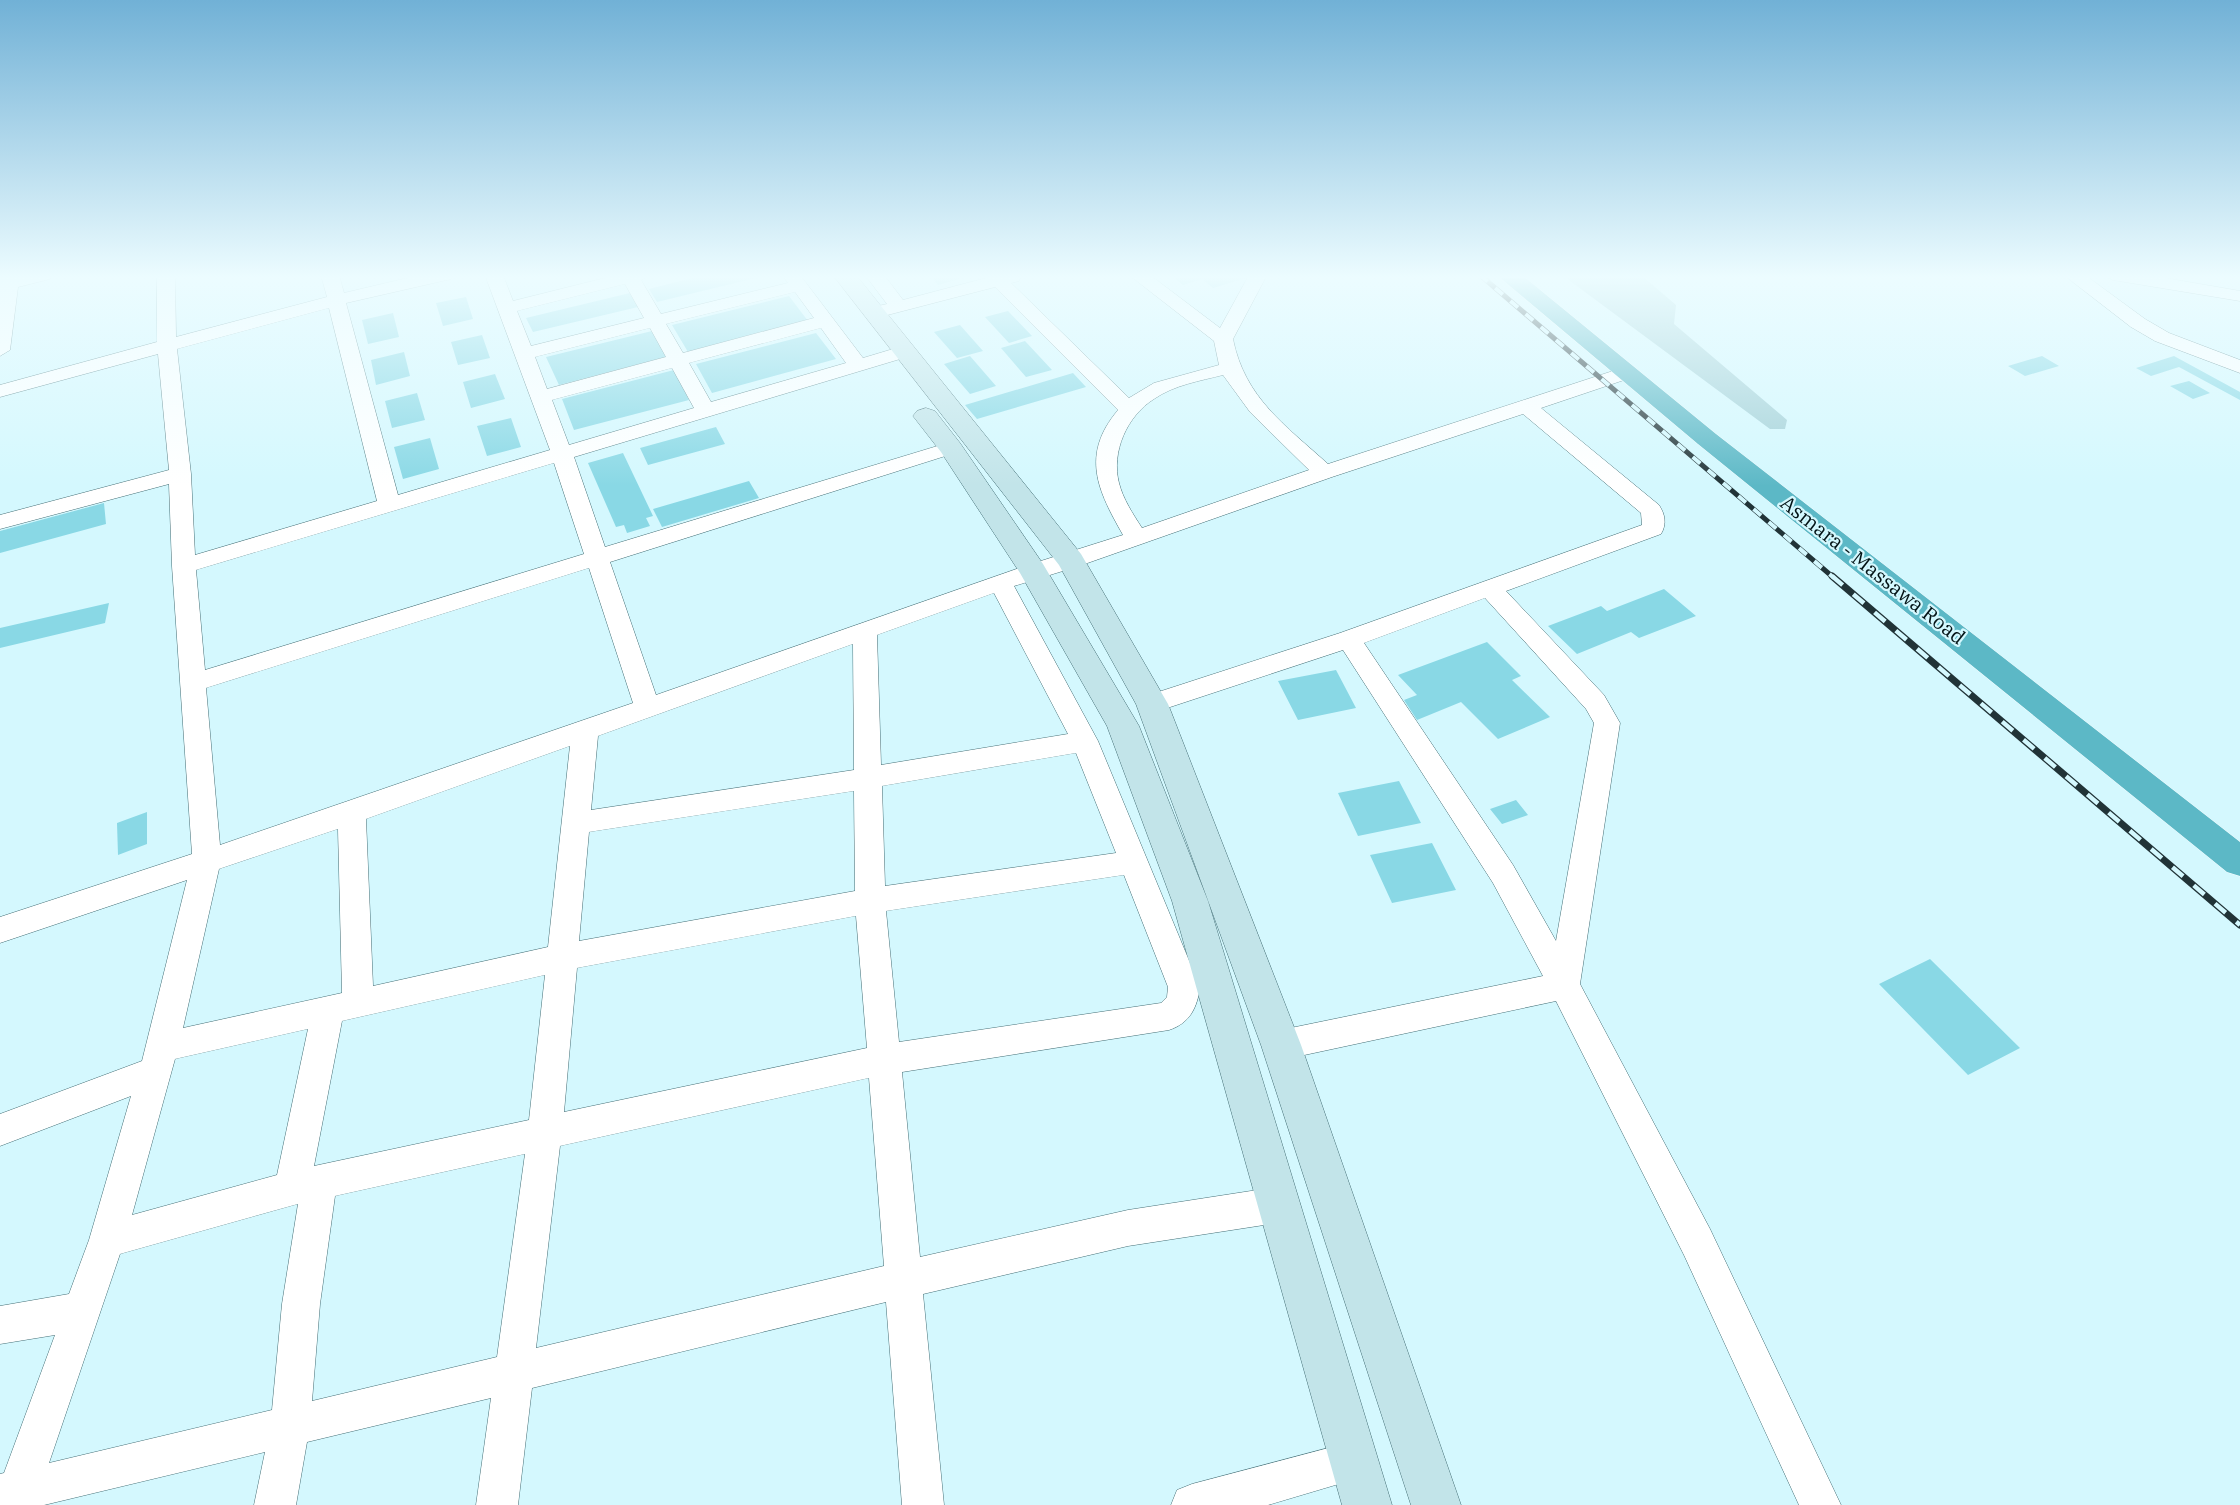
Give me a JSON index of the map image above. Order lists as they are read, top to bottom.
{
  "streets": {
    "highway": ["Asmara - Massawa Road"]
  }
}
